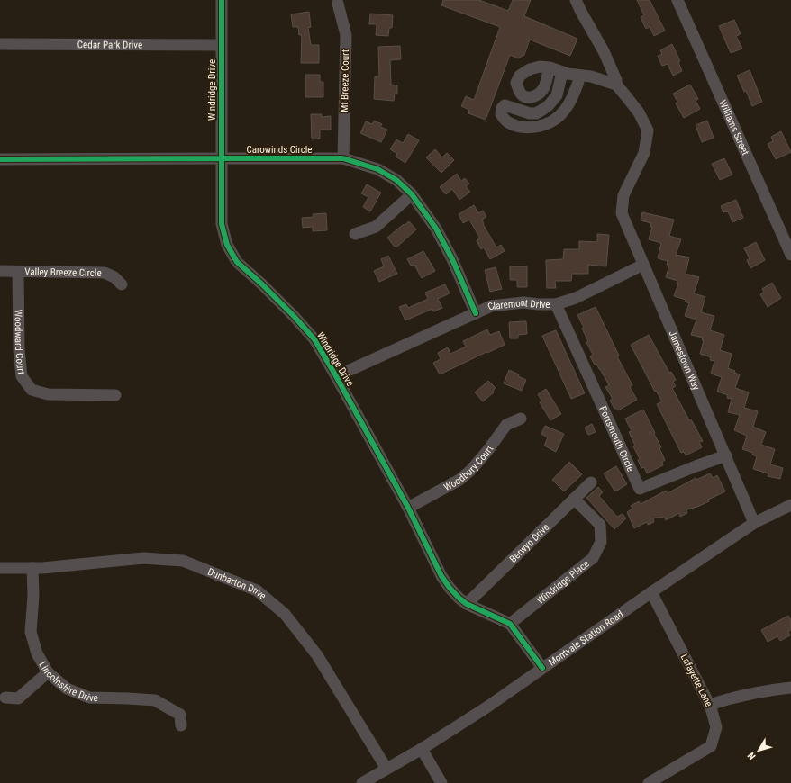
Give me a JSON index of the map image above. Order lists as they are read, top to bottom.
{
  "streets": {
    "street": [
      "Cedar Park Drive",
      "Mt Breeze Court",
      "Windridge Drive",
      "Williams Street",
      "Carowinds Circle",
      "Valley Breeze Circle",
      "Claremont Drive",
      "Woodward Court",
      "Jamestown Way",
      "Portsmouth Circle",
      "Woodbury Court",
      "Berwyn Drive",
      "Windridge Place",
      "Dunbarton Drive",
      "Montvale Station Road",
      "Lincolnshire Drive",
      "Lafayette Lane"
    ]
  },
  "crossings": [
    ["Cedar Park Drive", "Windridge Drive"],
    ["Mt Breeze Court", "Carowinds Circle"],
    ["Windridge Drive", "Carowinds Circle"],
    ["Windridge Drive", "Claremont Drive"],
    ["Windridge Drive", "Woodbury Court"],
    ["Windridge Drive", "Berwyn Drive"],
    ["Windridge Drive", "Windridge Place"],
    ["Windridge Drive", "Montvale Station Road"],
    ["Carowinds Circle", "Claremont Drive"],
    ["Valley Breeze Circle", "Woodward Court"],
    ["Claremont Drive", "Jamestown Way"],
    ["Claremont Drive", "Portsmouth Circle"],
    ["Jamestown Way", "Portsmouth Circle"],
    ["Jamestown Way", "Montvale Station Road"],
    ["Berwyn Drive", "Windridge Place"],
    ["Dunbarton Drive", "Montvale Station Road"],
    ["Dunbarton Drive", "Lincolnshire Drive"],
    ["Montvale Station Road", "Lafayette Lane"]
  ],
  "north": "bottom left"
}
